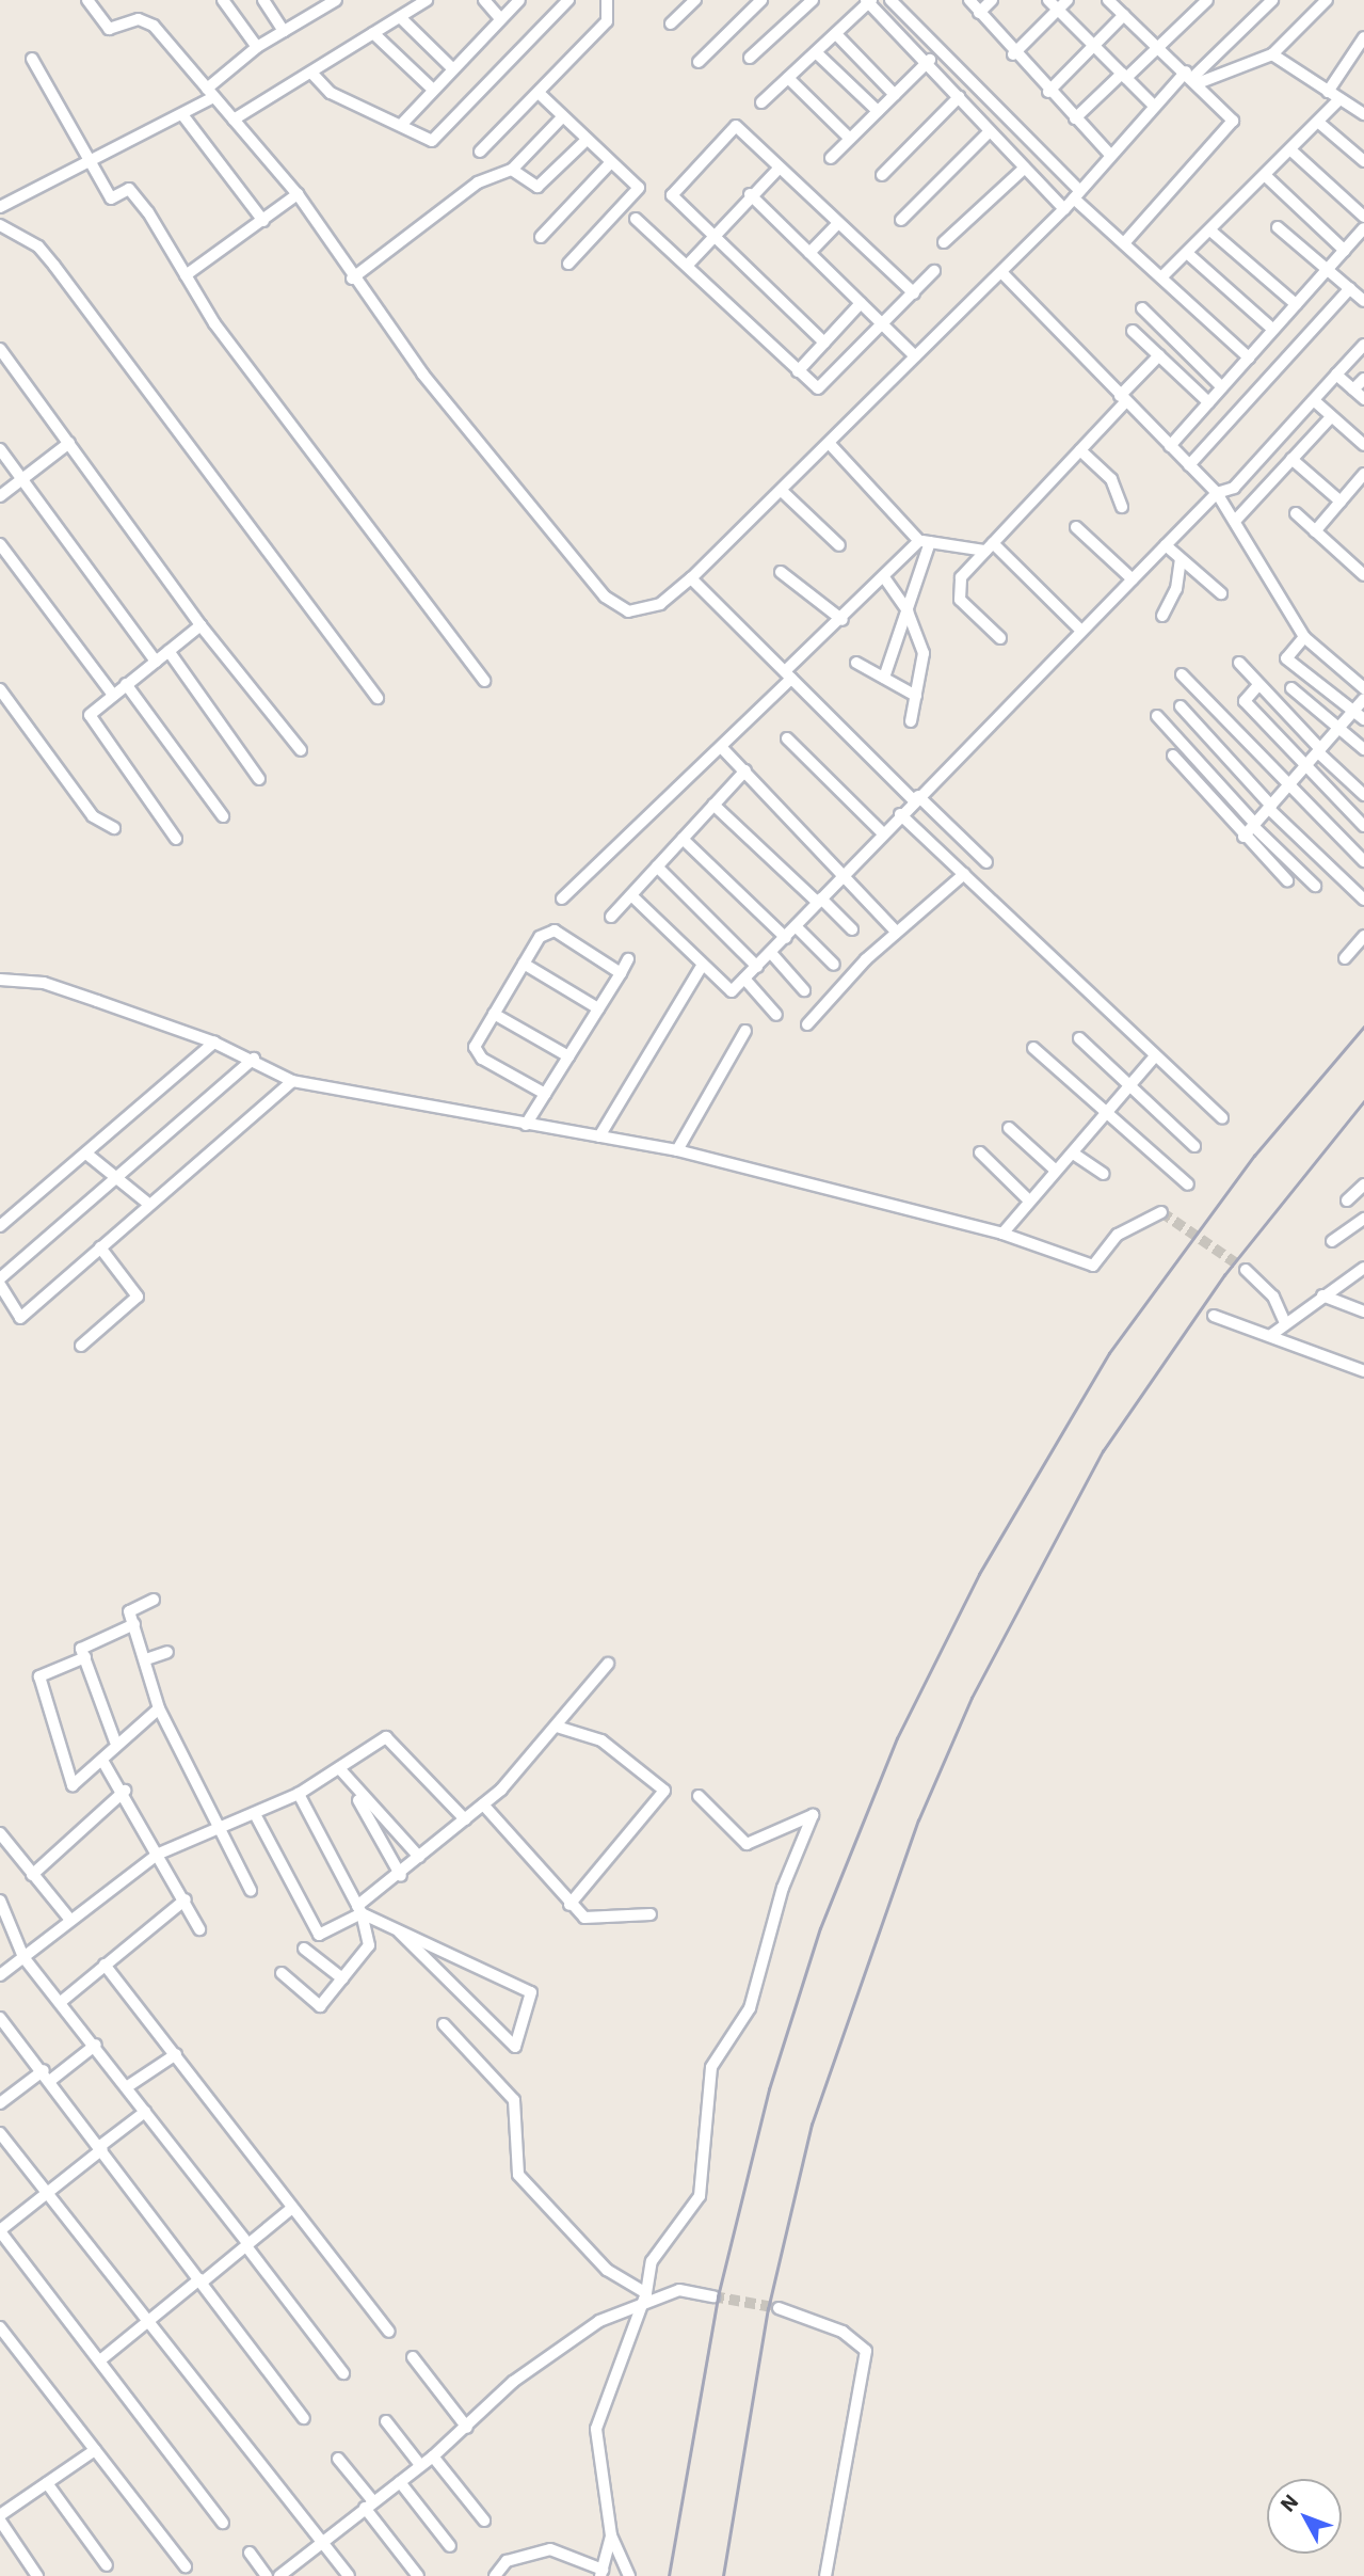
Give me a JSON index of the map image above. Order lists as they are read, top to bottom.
{
  "north": "top left"
}
